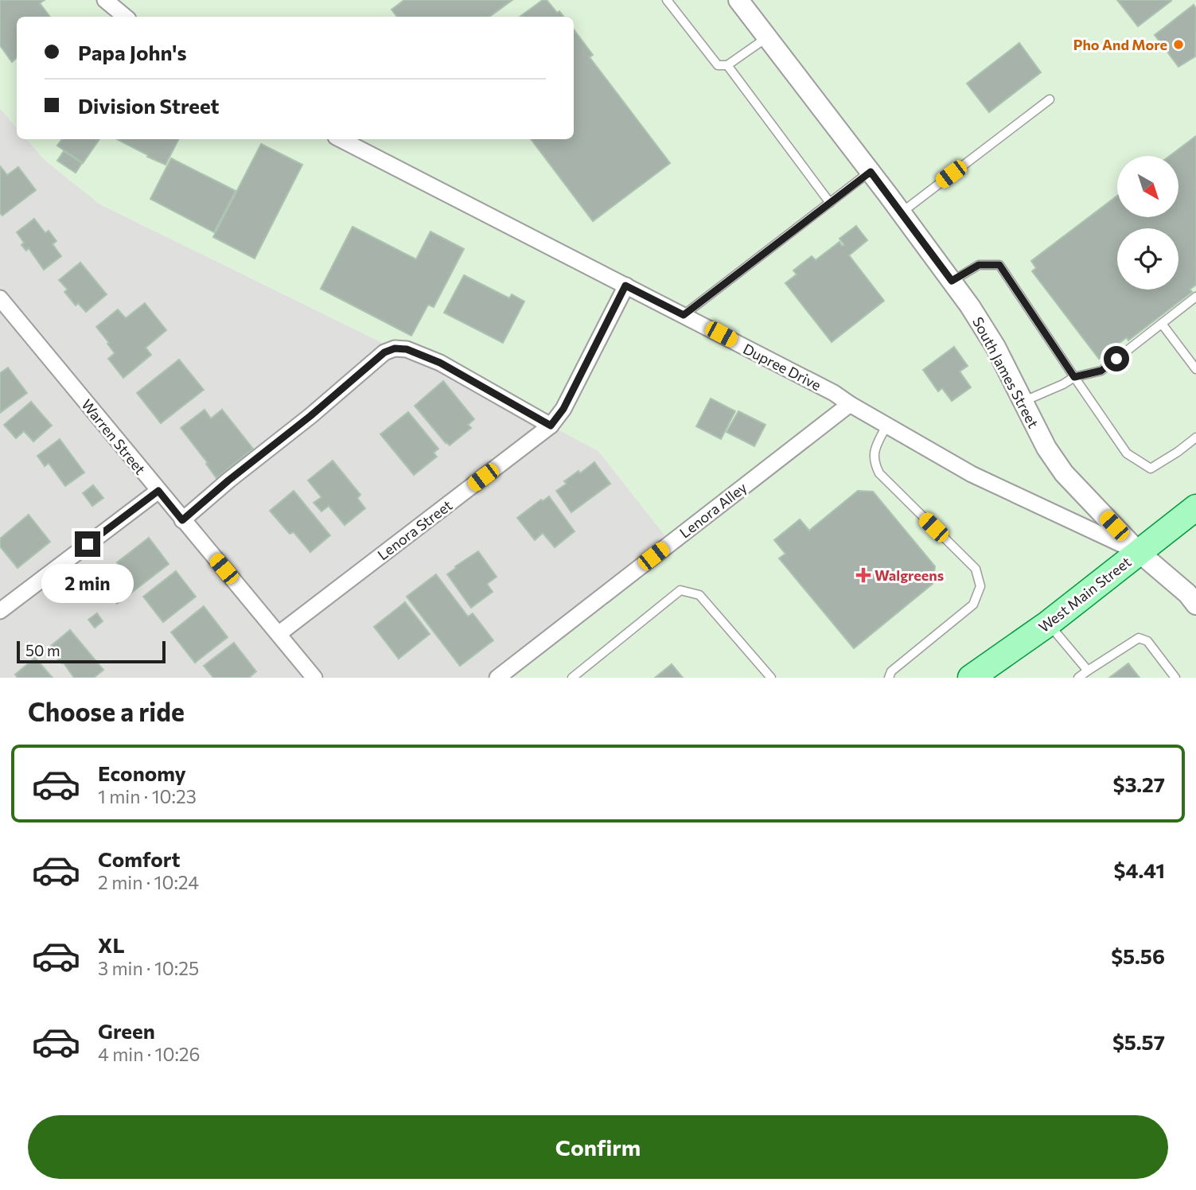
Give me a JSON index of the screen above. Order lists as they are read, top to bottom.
{
  "streets": {
    "main road": ["West Main Street"],
    "street": [
      "Dupree Drive",
      "South James Street",
      "Warren Street",
      "Lenora Alley",
      "Lenora Street"
    ]
  },
  "crossings": [
    ["Dupree Drive", "South James Street"],
    ["Dupree Drive", "Lenora Alley"],
    ["Dupree Drive", "Lenora Street"],
    ["Dupree Drive", "West Main Street"],
    ["South James Street", "West Main Street"],
    ["Warren Street", "Lenora Street"]
  ],
  "places": {
    "other": ["Pho And More"],
    "health": ["Walgreens"]
  },
  "scale_bar": "50 m",
  "north": "bottom right",
  "page": {
    "banner": ["Papa John's", "Division Street"],
    "bubble": "2 min",
    "scale": "50 m",
    "heading": "Choose a ride",
    "list": [
      {
        "name": "Economy",
        "note": "1 min · 10:23",
        "value": "$3.27"
      },
      {
        "name": "Comfort",
        "note": "2 min · 10:24",
        "value": "$4.41"
      },
      {
        "name": "XL",
        "note": "3 min · 10:25",
        "value": "$5.56"
      },
      {
        "name": "Green",
        "note": "4 min · 10:26",
        "value": "$5.57"
      }
    ],
    "buttons": "Confirm"
  }
}
